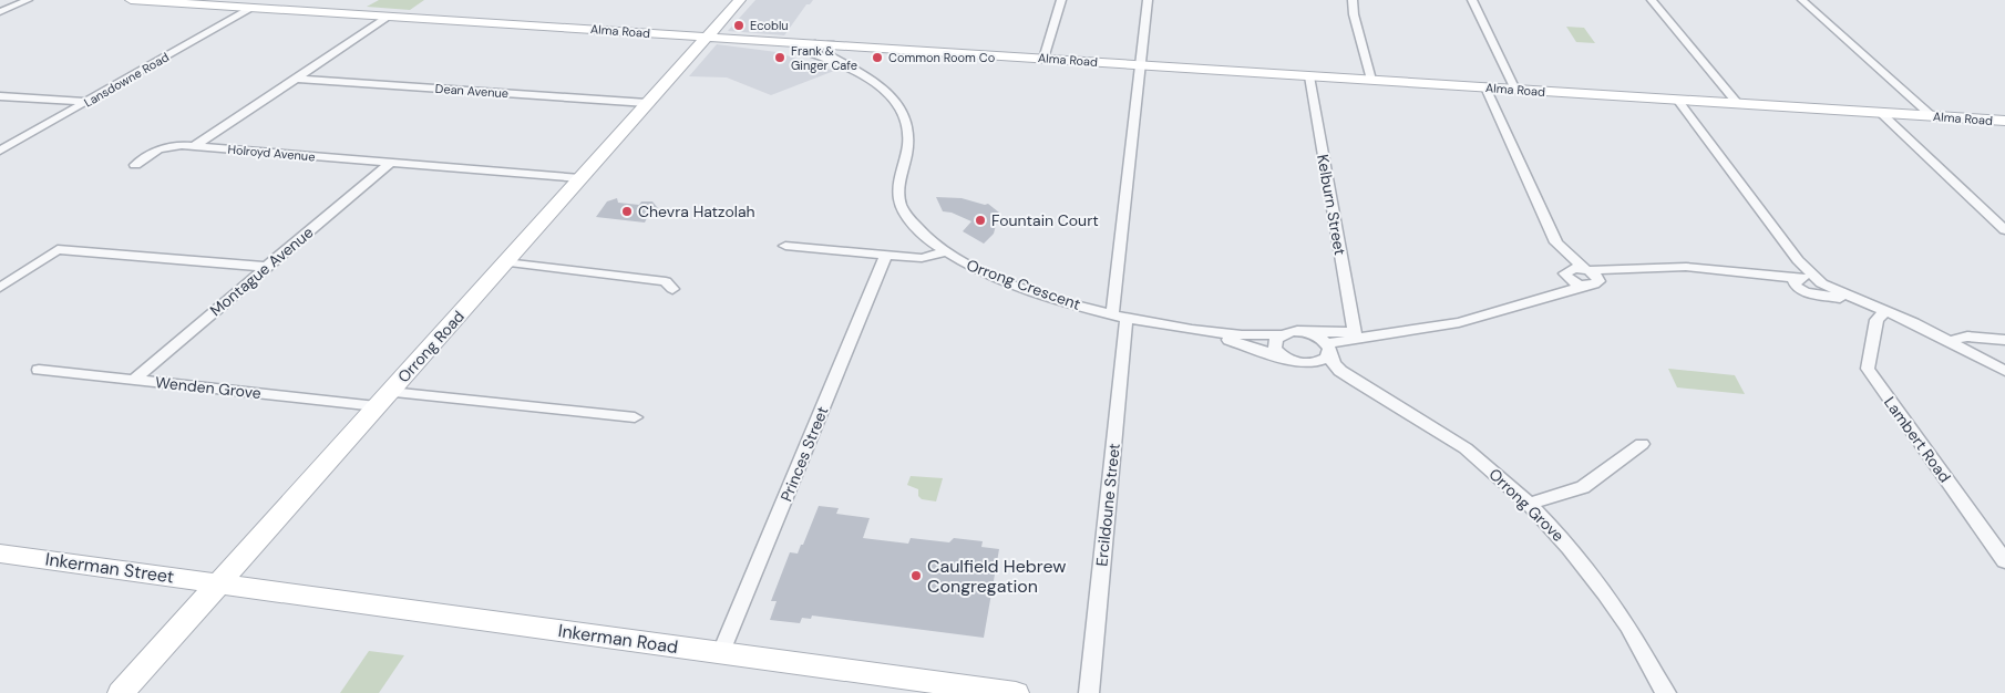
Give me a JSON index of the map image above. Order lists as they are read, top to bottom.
{
  "streets": {
    "street": [
      "Alma Road",
      "Lansdowne Road",
      "Dean Avenue",
      "Holroyd Avenue",
      "Kelburn Street",
      "Montague Avenue",
      "Orrong Crescent",
      "Orrong Road",
      "Wenden Grove",
      "Lambert Road",
      "Princes Street",
      "Ercildoune Street",
      "Orrong Grove",
      "Inkerman Street",
      "Inkerman Road"
    ]
  },
  "crossings": [
    ["Alma Road", "Lansdowne Road"],
    ["Alma Road", "Holroyd Avenue"],
    ["Alma Road", "Kelburn Street"],
    ["Alma Road", "Orrong Crescent"],
    ["Alma Road", "Orrong Road"],
    ["Alma Road", "Ercildoune Street"],
    ["Dean Avenue", "Holroyd Avenue"],
    ["Dean Avenue", "Orrong Road"],
    ["Holroyd Avenue", "Montague Avenue"],
    ["Holroyd Avenue", "Orrong Road"],
    ["Montague Avenue", "Wenden Grove"],
    ["Orrong Crescent", "Ercildoune Street"],
    ["Orrong Crescent", "Orrong Grove"],
    ["Orrong Road", "Wenden Grove"],
    ["Orrong Road", "Inkerman Street"],
    ["Orrong Road", "Inkerman Road"],
    ["Princes Street", "Inkerman Road"],
    ["Inkerman Street", "Inkerman Road"]
  ],
  "places": [
    "Ecoblu",
    "Frank & Ginger Cafe",
    "Common Room Co",
    "Chevra Hatzolah",
    "Fountain Court",
    "Caulfield Hebrew Congregation"
  ]
}
